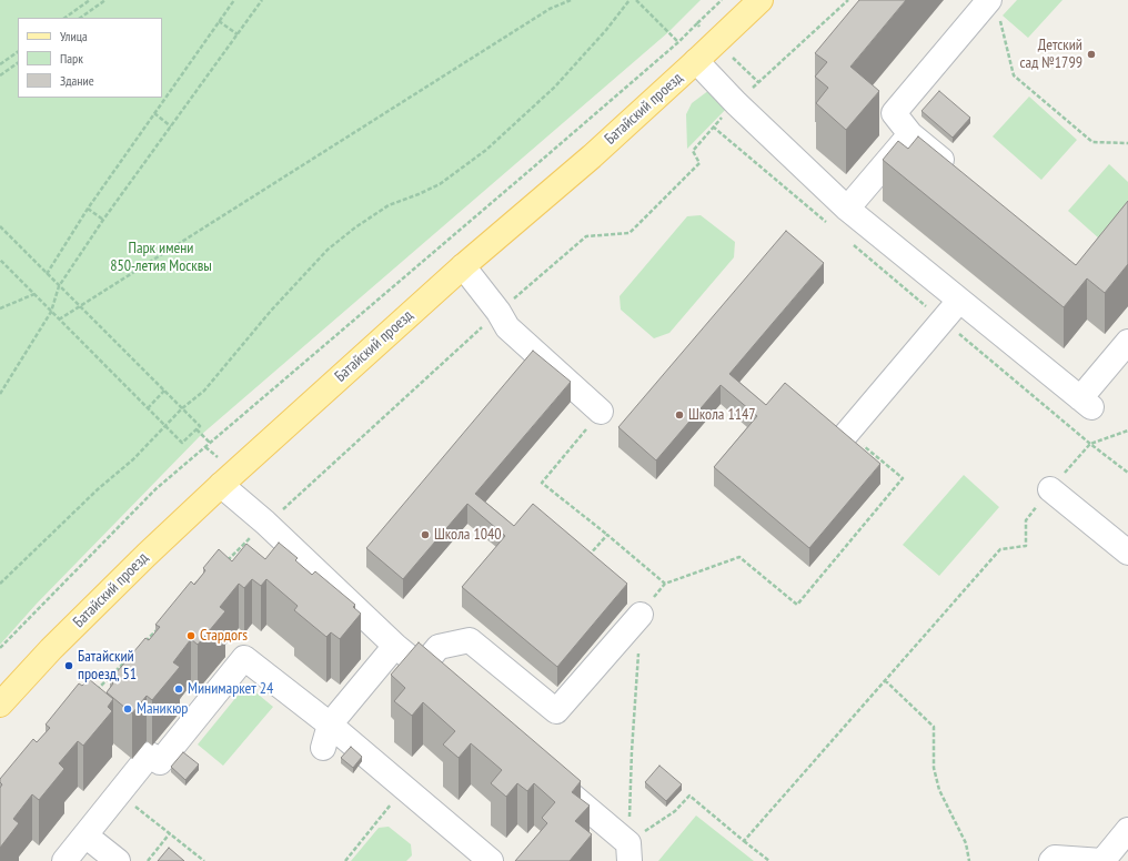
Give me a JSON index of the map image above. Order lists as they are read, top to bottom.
{
  "streets": {
    "main road": ["Батайский проезд"]
  },
  "parks": ["Парк имени 850-летия Москвы"],
  "places": [
    "Детский сад №1799",
    "Школа 1147",
    "Школа 1040",
    "Стардогs",
    "Батайский проезд, 51",
    "Минимаркет 24",
    "Маникюр"
  ],
  "legend": ["Улица", "Парк", "Здание"]
}
